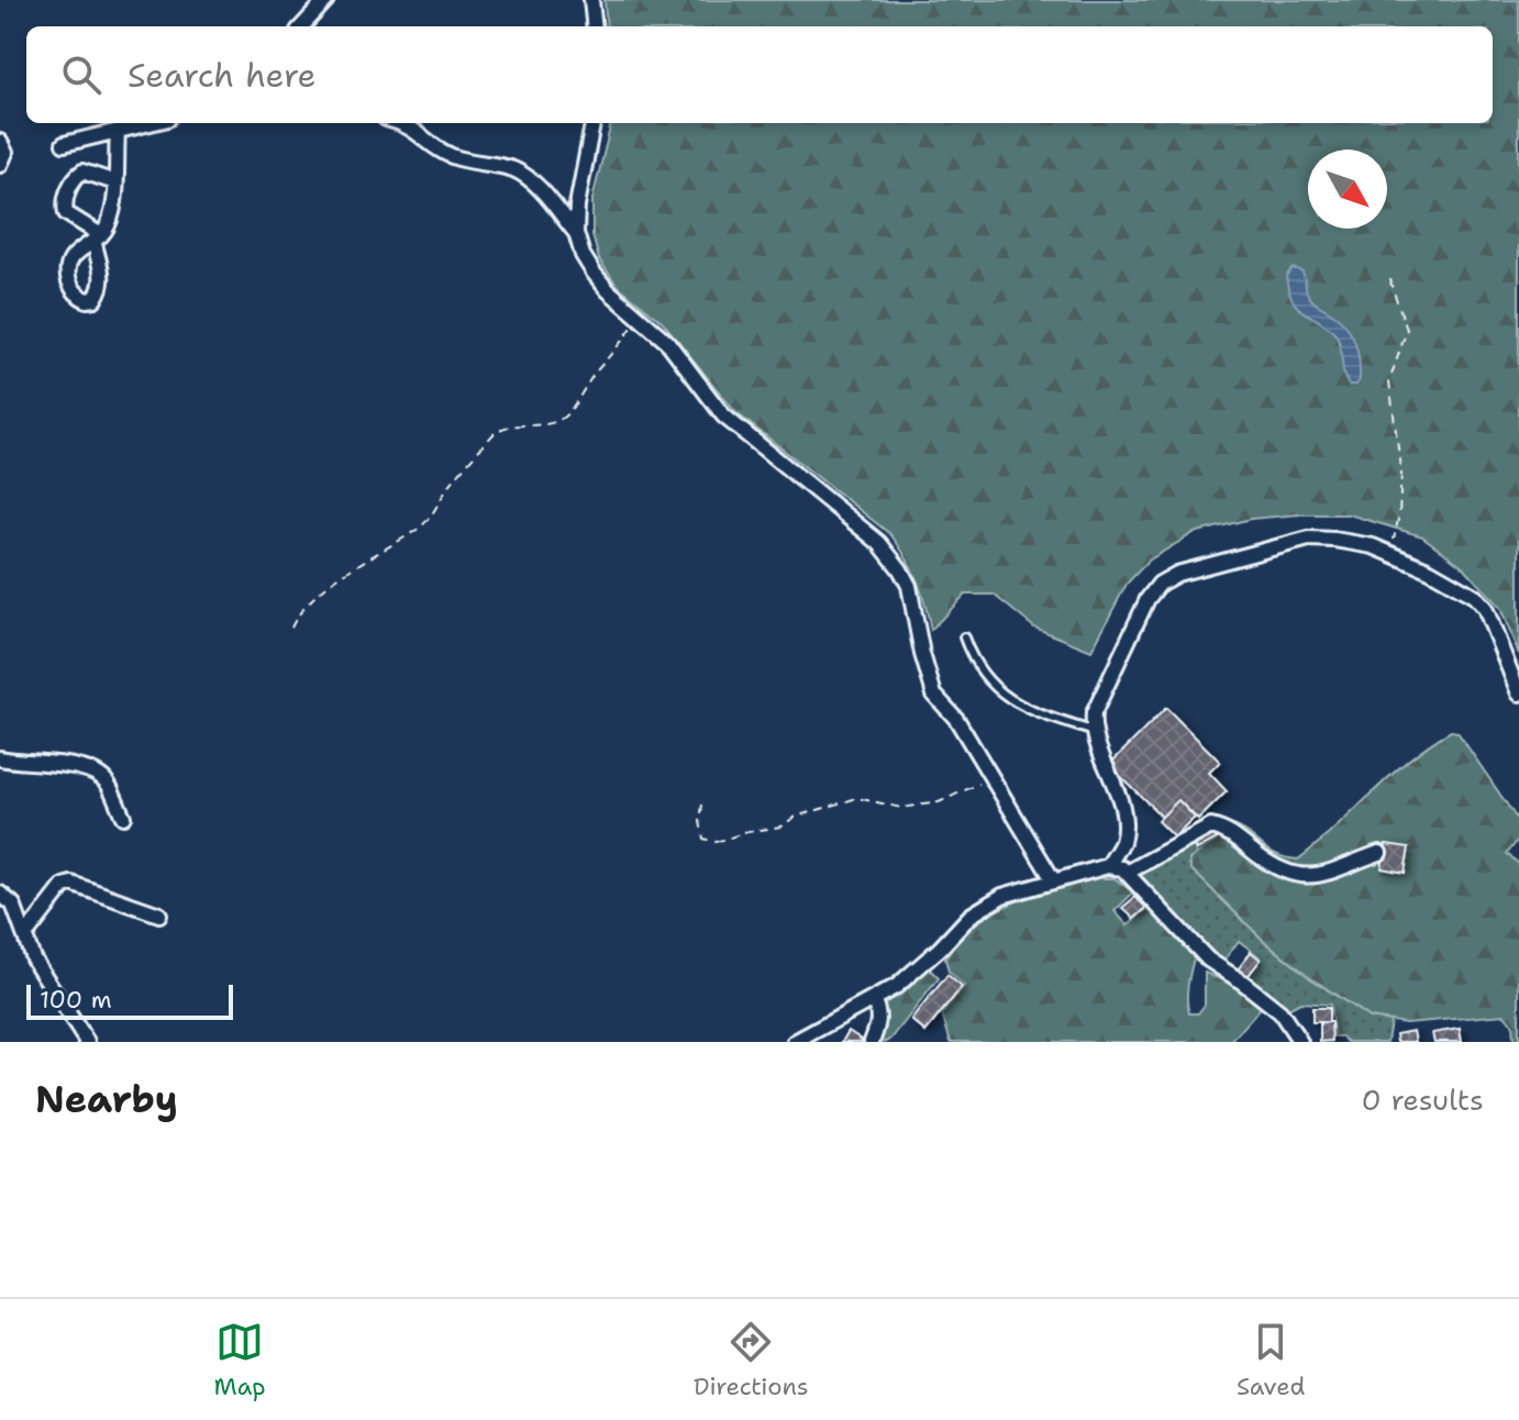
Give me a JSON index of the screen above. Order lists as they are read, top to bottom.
{
  "scale_bar": "100 m",
  "north": "bottom right",
  "page": {
    "search": "Search here",
    "scale": "100 m",
    "heading": ["Nearby", "0 results"],
    "nav": ["Map", "Directions", "Saved"]
  }
}
